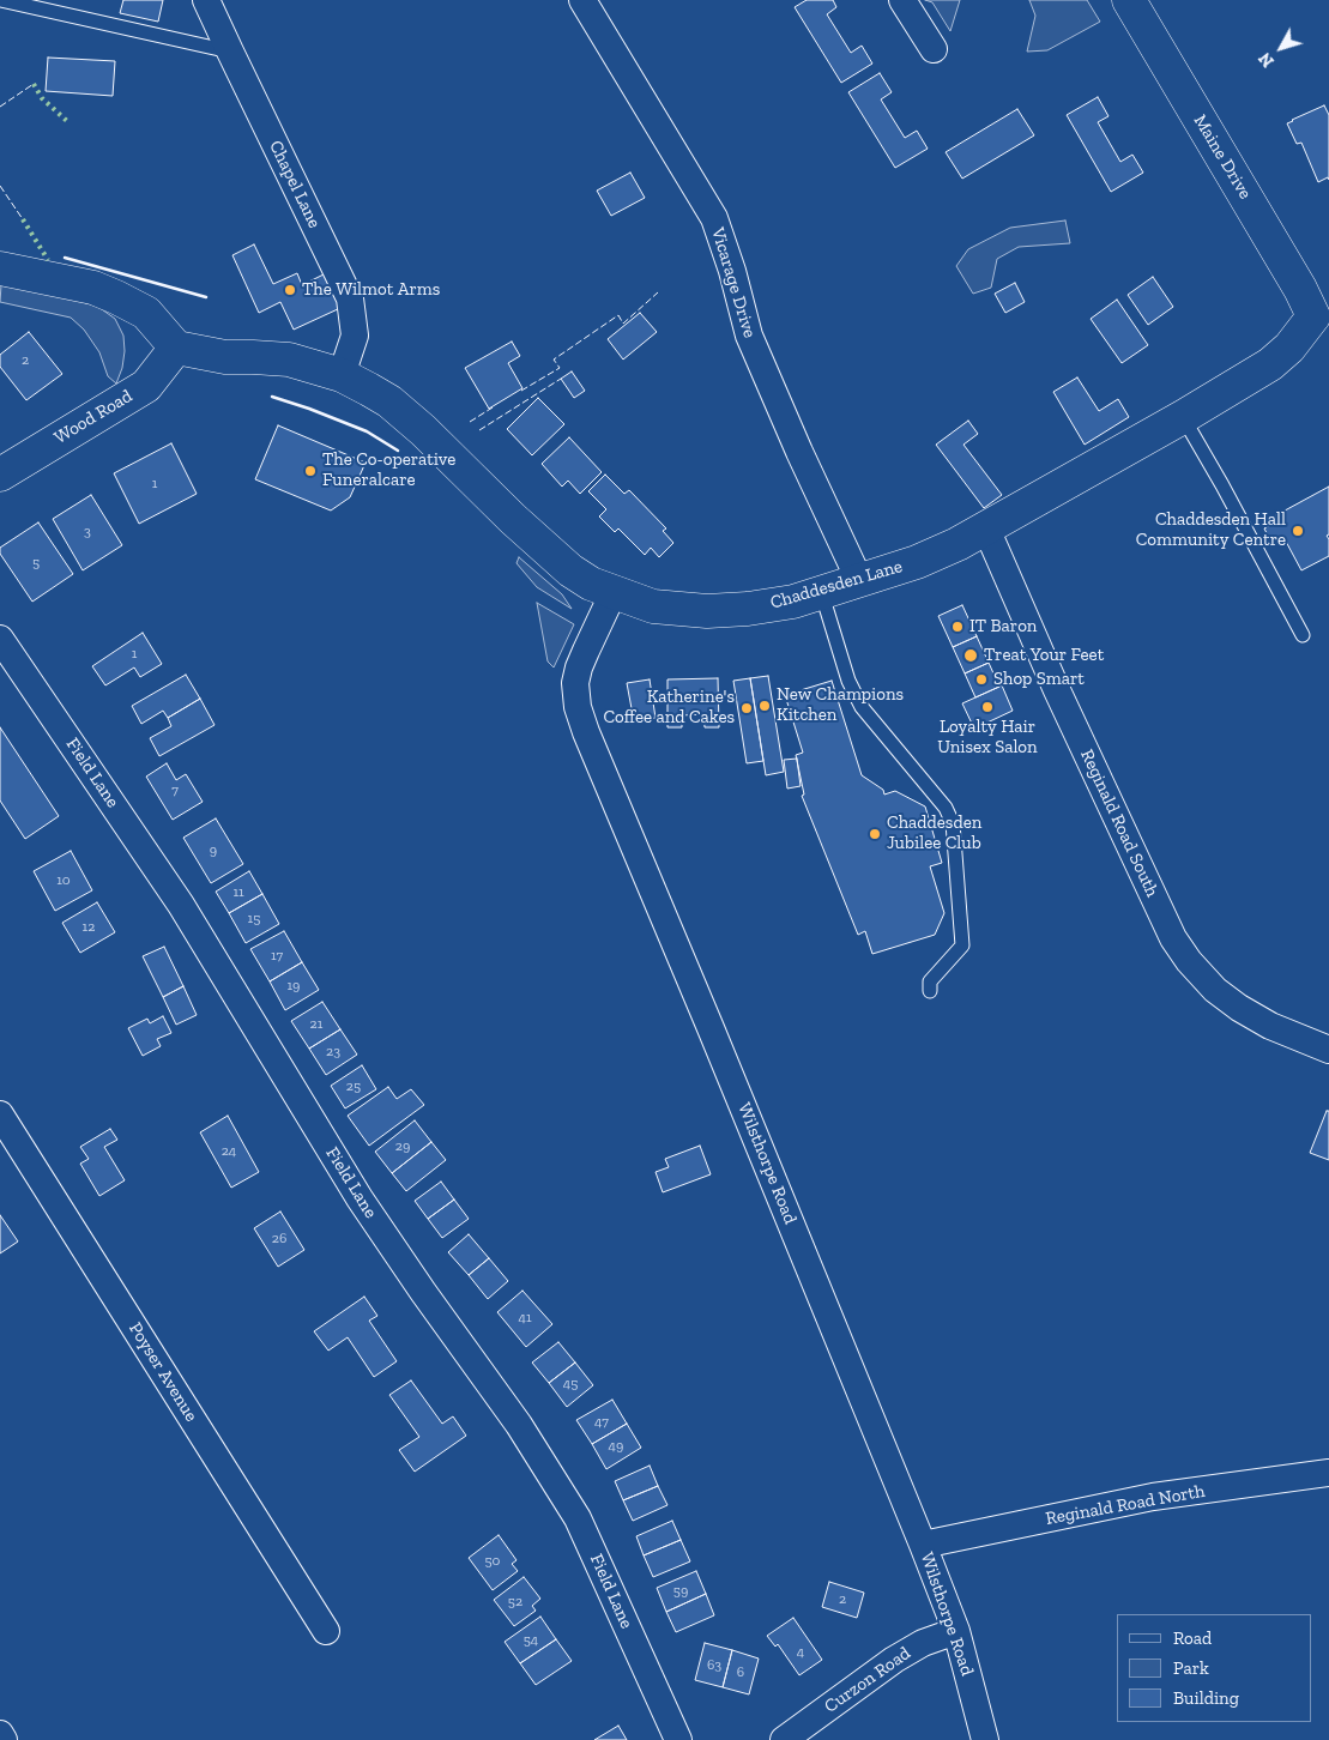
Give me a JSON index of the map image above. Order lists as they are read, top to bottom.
{
  "streets": {
    "street": [
      "Maine Drive",
      "Chapel Lane",
      "Vicarage Drive",
      "Wood Road",
      "Chaddesden Lane",
      "Field Lane",
      "Reginald Road South",
      "Wilsthorpe Road",
      "Poyser Avenue",
      "Reginald Road North",
      "Curzon Road"
    ]
  },
  "crossings": [
    ["Maine Drive", "Chaddesden Lane"],
    ["Chapel Lane", "Chaddesden Lane"],
    ["Vicarage Drive", "Chaddesden Lane"],
    ["Wood Road", "Chaddesden Lane"],
    ["Chaddesden Lane", "Reginald Road South"],
    ["Chaddesden Lane", "Wilsthorpe Road"],
    ["Wilsthorpe Road", "Reginald Road North"],
    ["Wilsthorpe Road", "Curzon Road"]
  ],
  "places": [
    "The Wilmot Arms",
    "The Co-operative Funeralcare",
    "Chaddesden Hall Community Centre",
    "IT Baron",
    "Treat Your Feet",
    "Shop Smart",
    "New Champions Kitchen",
    "Loyalty Hair Unisex Salon",
    "Katherine's Coffee and Cakes",
    "Chaddesden Jubilee Club"
  ],
  "house_numbers": [
    "2",
    "1",
    "3",
    "5",
    "1",
    "7",
    "9",
    "10",
    "11",
    "15",
    "12",
    "17",
    "19",
    "21",
    "23",
    "25",
    "29",
    "24",
    "26",
    "41",
    "45",
    "47",
    "49",
    "50",
    "59",
    "2",
    "52",
    "54",
    "4",
    "63",
    "6"
  ],
  "legend": ["Road", "Park", "Building"],
  "north": "bottom left"
}
